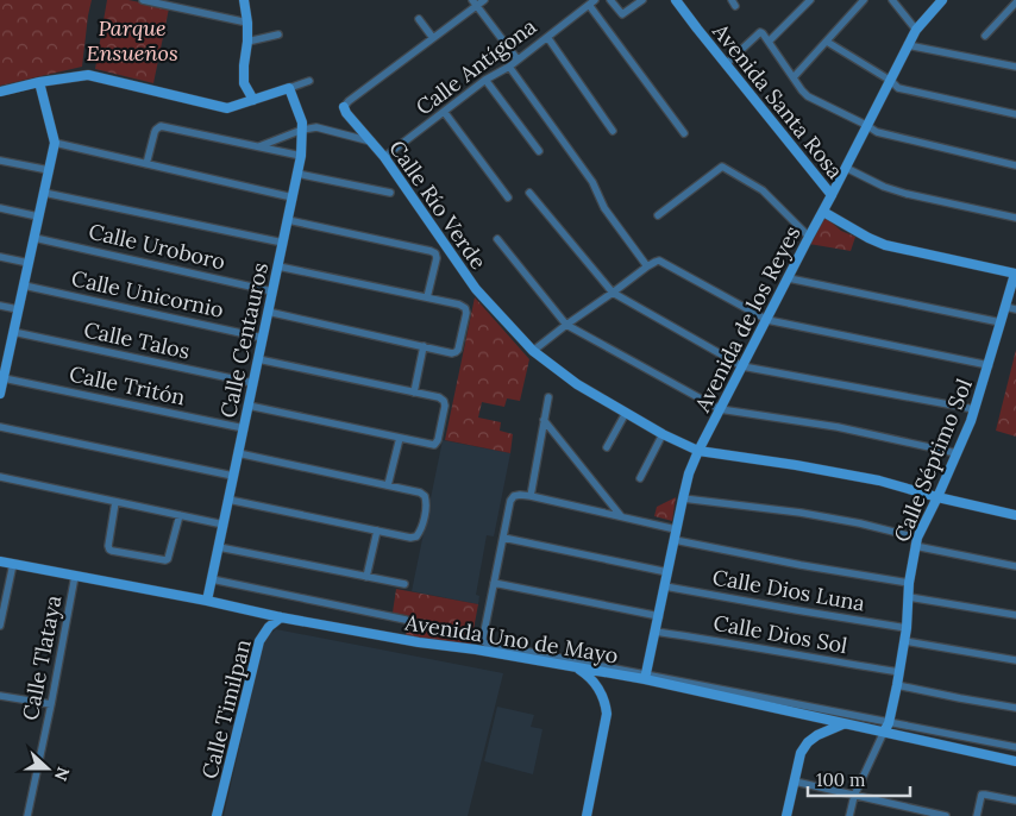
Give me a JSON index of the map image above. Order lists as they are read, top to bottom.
{
  "streets": {
    "street": [
      "Calle Antígona",
      "Avenida Santa Rosa",
      "Calle Río Verde",
      "Calle Uroboro",
      "Calle Unicornio",
      "Avenida de los Reyes",
      "Calle Talos",
      "Calle Centauros",
      "Calle Tritón",
      "Calle Séptimo Sol",
      "Calle Dios Luna",
      "Calle Dios Sol",
      "Avenida Uno de Mayo",
      "Calle Tlataya",
      "Calle Timilpan"
    ]
  },
  "crossings": [
    ["Calle Antígona", "Calle Río Verde"],
    ["Avenida Santa Rosa", "Avenida de los Reyes"],
    ["Calle Río Verde", "Avenida de los Reyes"],
    ["Calle Río Verde", "Calle Séptimo Sol"],
    ["Calle Uroboro", "Calle Centauros"],
    ["Calle Unicornio", "Calle Centauros"],
    ["Avenida de los Reyes", "Calle Dios Luna"],
    ["Avenida de los Reyes", "Calle Dios Sol"],
    ["Avenida de los Reyes", "Avenida Uno de Mayo"],
    ["Calle Talos", "Calle Centauros"],
    ["Calle Centauros", "Calle Tritón"],
    ["Calle Centauros", "Avenida Uno de Mayo"],
    ["Calle Séptimo Sol", "Calle Dios Luna"],
    ["Calle Séptimo Sol", "Calle Dios Sol"],
    ["Calle Séptimo Sol", "Avenida Uno de Mayo"],
    ["Avenida Uno de Mayo", "Calle Tlataya"],
    ["Avenida Uno de Mayo", "Calle Timilpan"]
  ],
  "parks": ["Parque Ensueños"],
  "scale_bar": "100 m",
  "north": "right"
}
